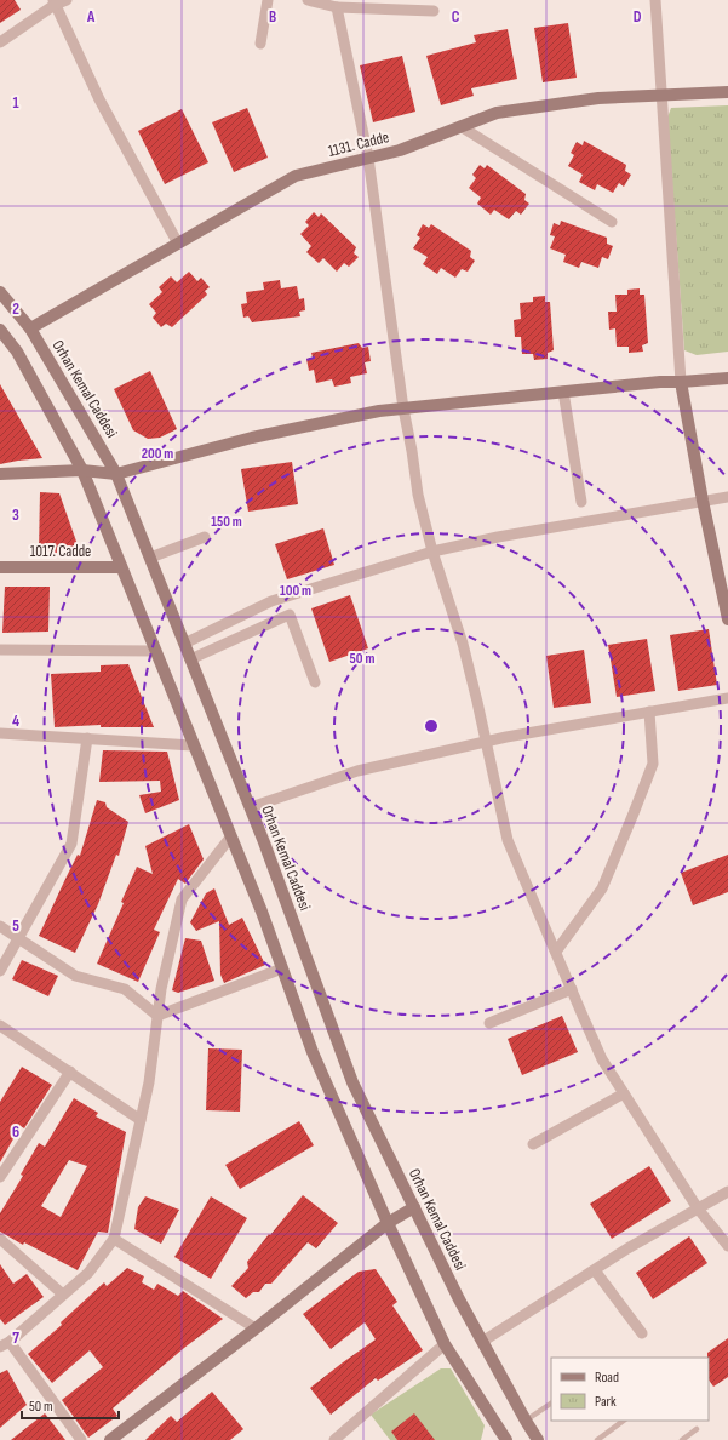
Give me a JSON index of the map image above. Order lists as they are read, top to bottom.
{
  "streets": {
    "main road": ["1131. Cadde", "Orhan Kemal Caddesi", "1017. Cadde"]
  },
  "crossings": [
    ["1131. Cadde", "Orhan Kemal Caddesi"]
  ],
  "legend": ["Road", "Park"],
  "scale_bar": "50 m",
  "grid": {
    "columns": [
      "A",
      "B",
      "C",
      "D"
    ],
    "rows": [
      "1",
      "2",
      "3",
      "4",
      "5",
      "6",
      "7"
    ]
  },
  "rings": [
    "200 m",
    "150 m",
    "100 m",
    "50 m"
  ]
}
